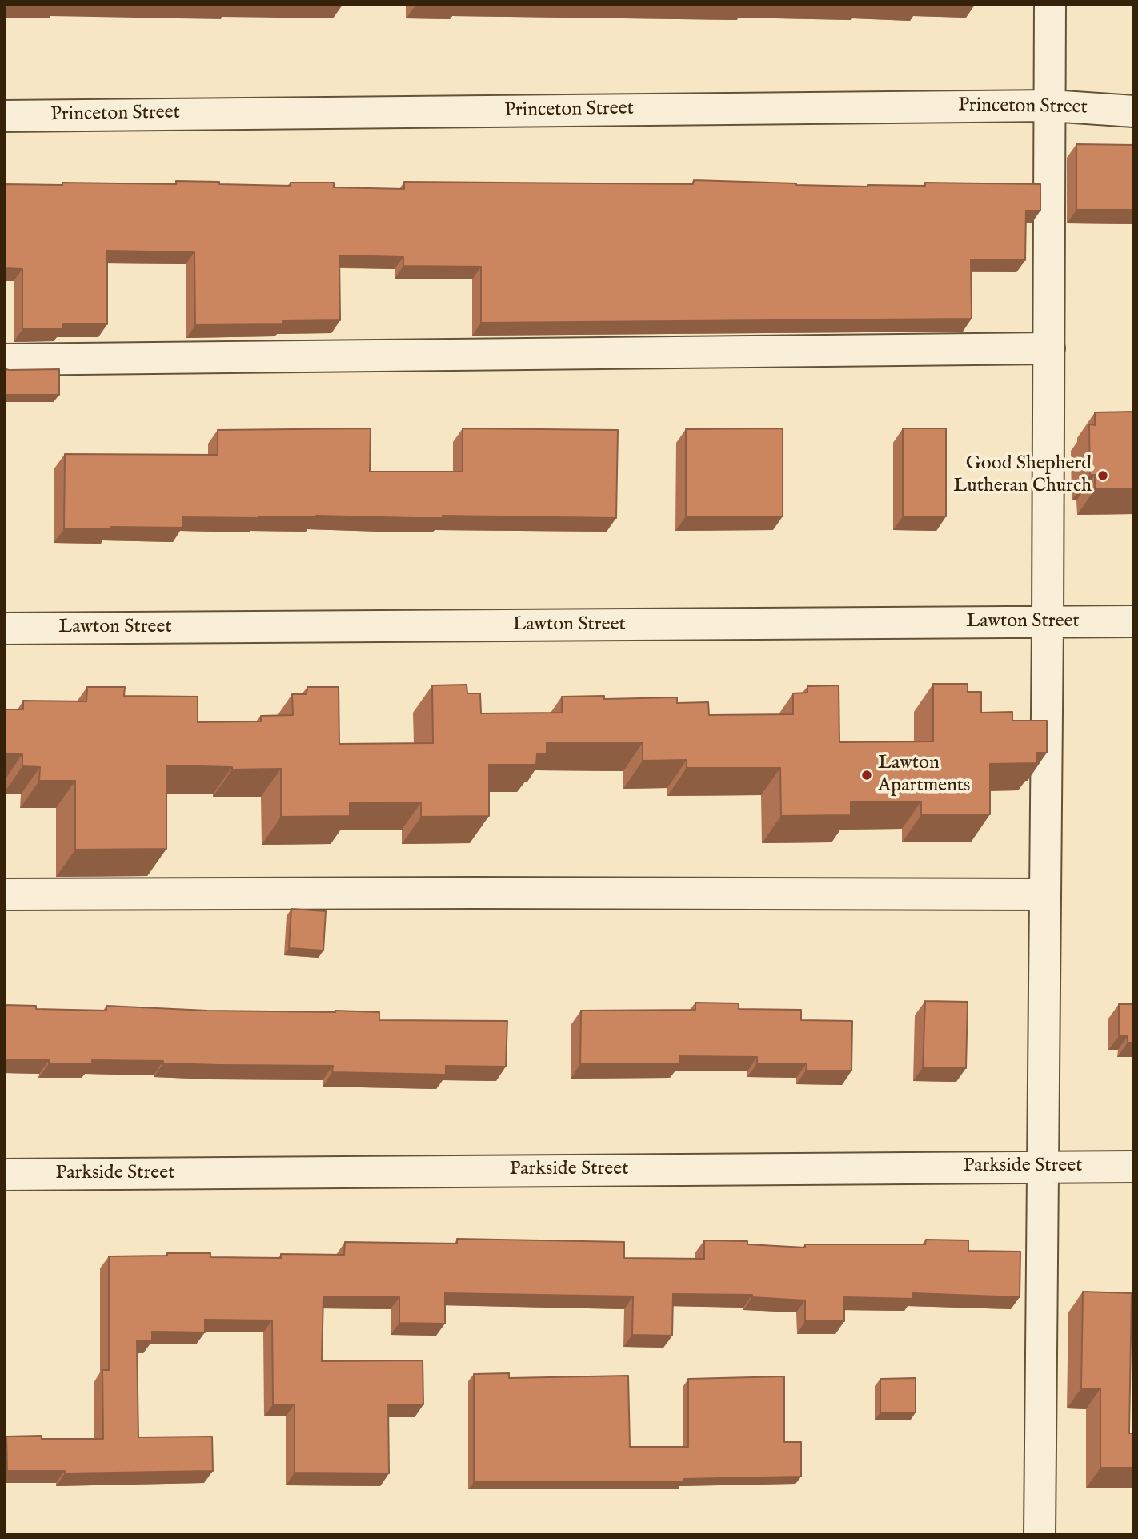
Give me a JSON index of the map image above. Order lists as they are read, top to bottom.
{
  "streets": {
    "street": ["Princeton Street", "Lawton Street", "Parkside Street"]
  },
  "places": ["Good Shepherd Lutheran Church", "Lawton Apartments"]
}
